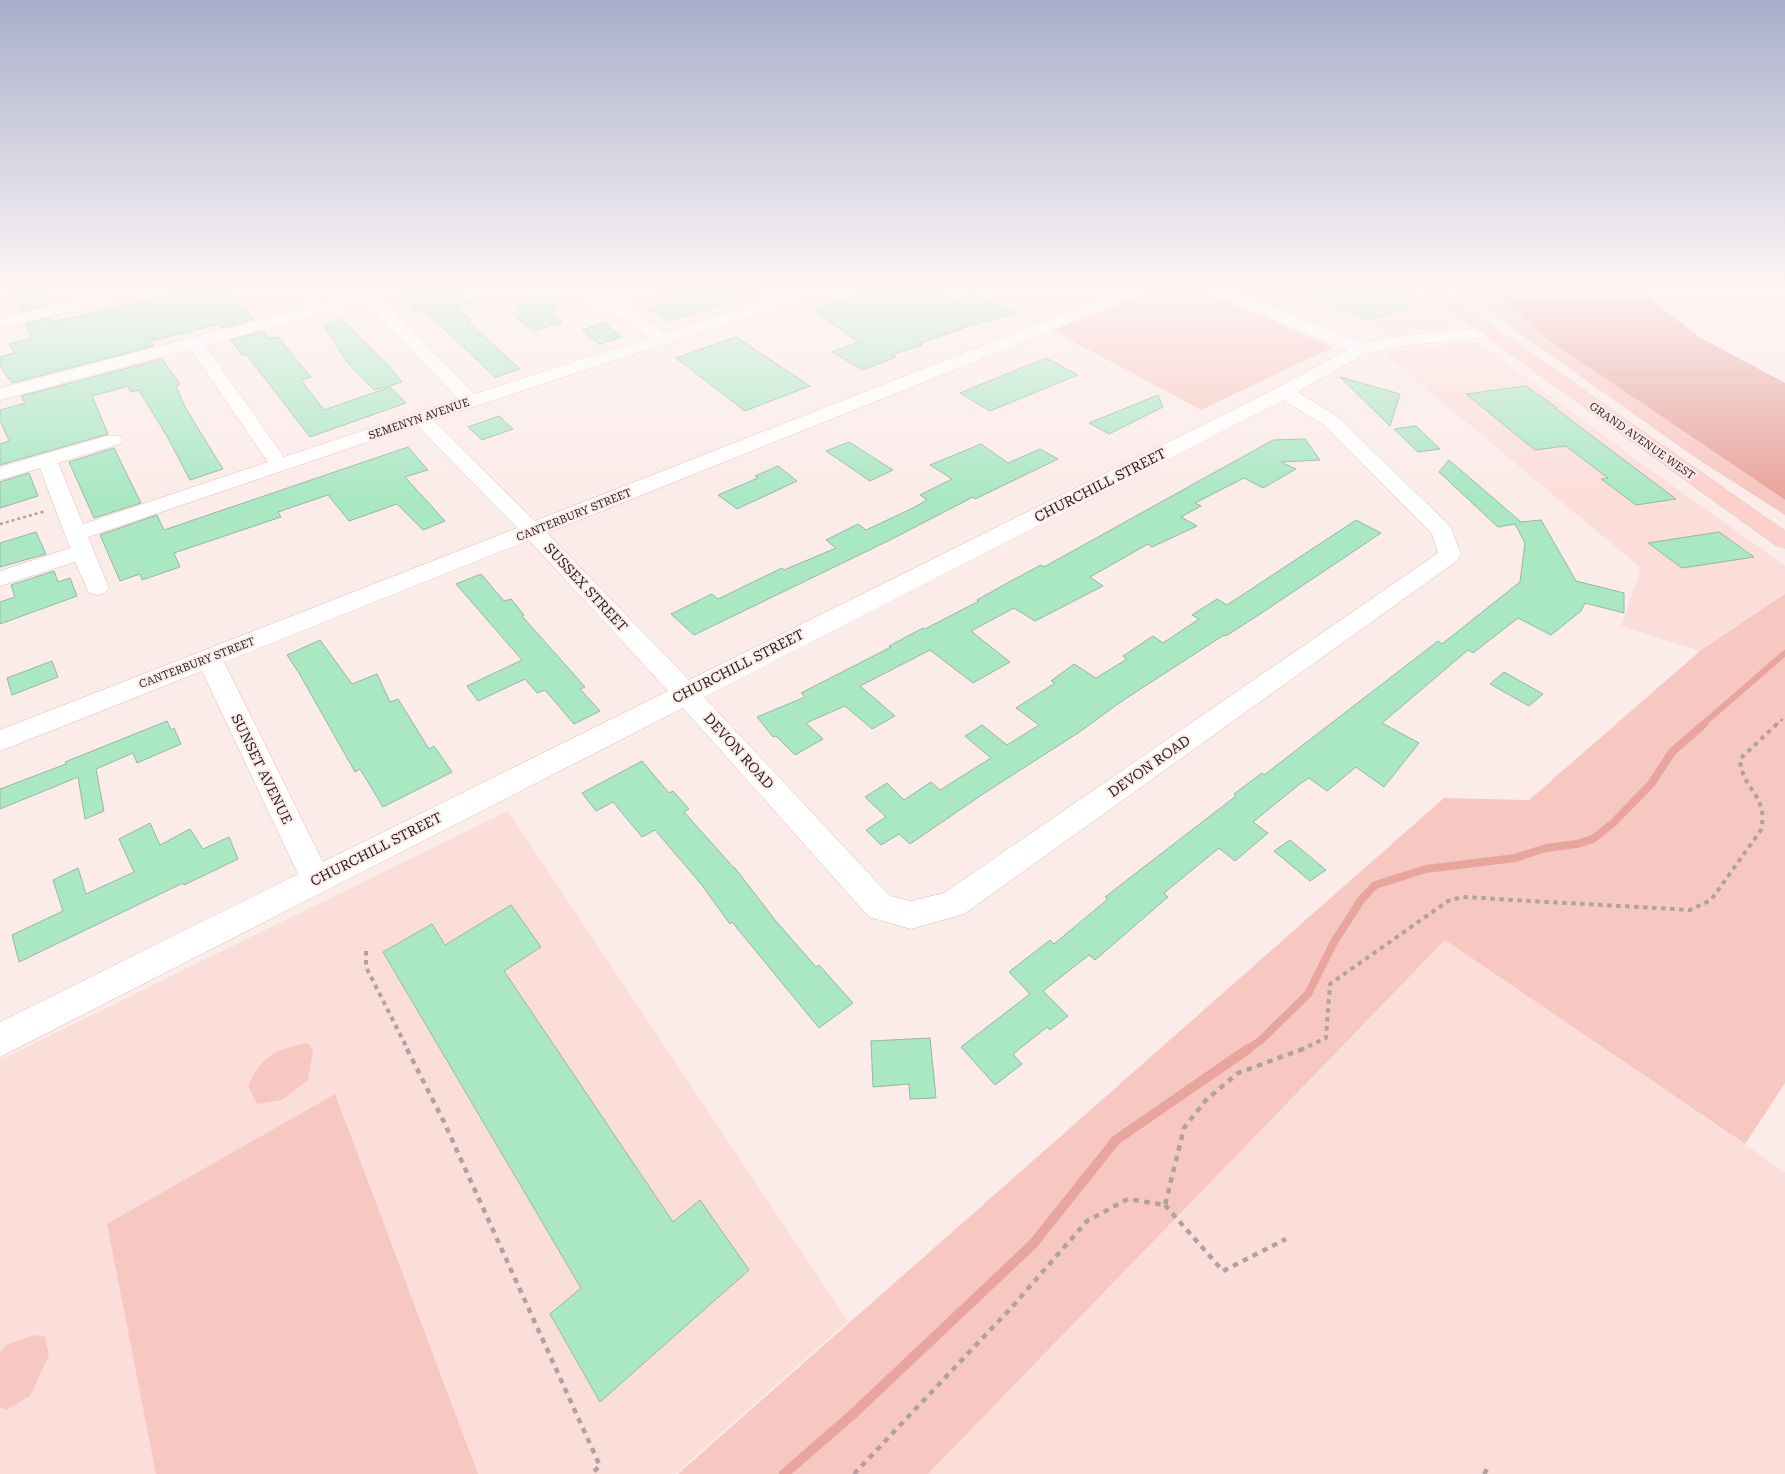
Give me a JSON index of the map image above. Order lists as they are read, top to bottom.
{
  "streets": {
    "main road": ["GRAND AVENUE WEST"],
    "street": [
      "SEMENYN AVENUE",
      "CHURCHILL STREET",
      "CANTERBURY STREET",
      "SUSSEX STREET",
      "DEVON ROAD",
      "SUNSET AVENUE"
    ]
  },
  "crossings": [
    ["SEMENYN AVENUE", "SUSSEX STREET"],
    ["CHURCHILL STREET", "SUSSEX STREET"],
    ["CHURCHILL STREET", "DEVON ROAD"],
    ["CHURCHILL STREET", "SUNSET AVENUE"],
    ["CANTERBURY STREET", "SUSSEX STREET"],
    ["CANTERBURY STREET", "SUNSET AVENUE"],
    ["SUSSEX STREET", "DEVON ROAD"]
  ]
}
